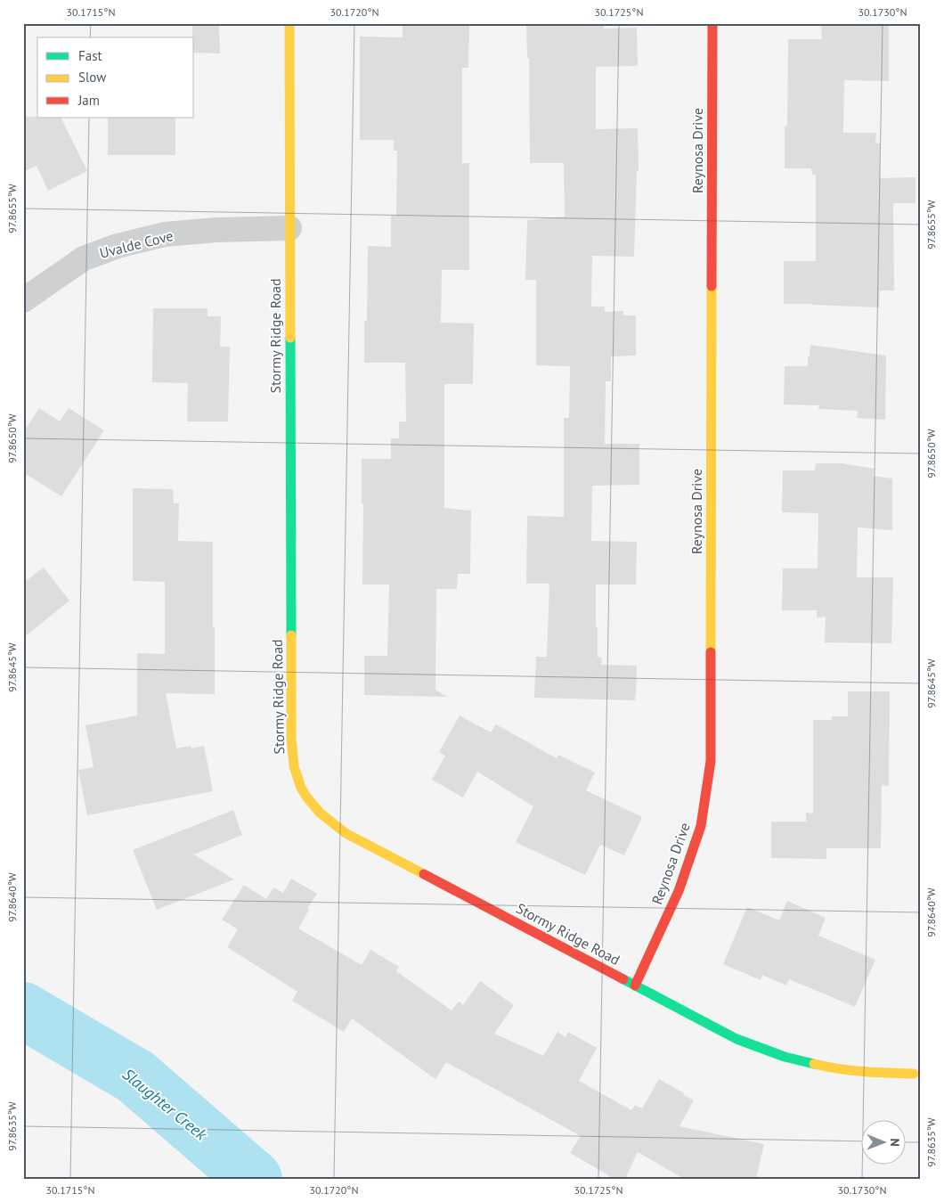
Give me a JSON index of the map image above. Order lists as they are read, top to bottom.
{
  "streets": {
    "street": ["Reynosa Drive", "Uvalde Cove", "Stormy Ridge Road"]
  },
  "crossings": [
    ["Reynosa Drive", "Stormy Ridge Road"],
    ["Uvalde Cove", "Stormy Ridge Road"]
  ],
  "water": ["Slaughter Creek"],
  "legend": ["Fast", "Slow", "Jam"],
  "north": "right",
  "coordinates": [
    "30.1715°N",
    "30.1720°N",
    "30.1725°N",
    "30.1730°N",
    "97.8655°W",
    "97.8650°W",
    "97.8645°W",
    "97.8640°W",
    "97.8635°W"
  ]
}
